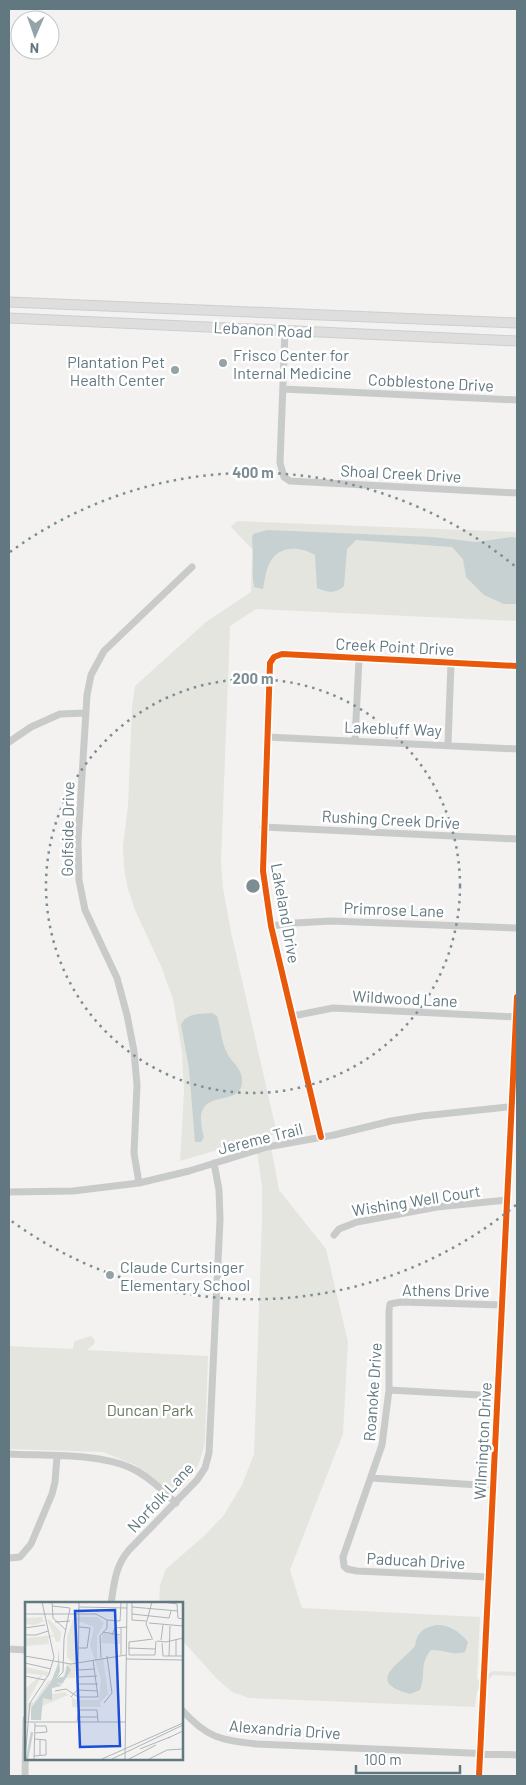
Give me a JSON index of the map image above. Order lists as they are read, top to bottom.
{
  "streets": {
    "main road": ["Lebanon Road"],
    "street": [
      "Cobblestone Drive",
      "Shoal Creek Drive",
      "Creek Point Drive",
      "Lakebluff Way",
      "Rushing Creek Drive",
      "Golfside Drive",
      "Primrose Lane",
      "Lakeland Drive",
      "Wildwood Lane",
      "Jereme Trail",
      "Wishing Well Court",
      "Athens Drive",
      "Roanoke Drive",
      "Wilmington Drive",
      "Norfolk Lane",
      "Paducah Drive",
      "Alexandria Drive"
    ]
  },
  "crossings": [
    ["Cobblestone Drive", "Shoal Creek Drive"],
    ["Creek Point Drive", "Lakeland Drive"],
    ["Lakebluff Way", "Lakeland Drive"],
    ["Rushing Creek Drive", "Lakeland Drive"],
    ["Golfside Drive", "Jereme Trail"],
    ["Primrose Lane", "Lakeland Drive"],
    ["Lakeland Drive", "Wildwood Lane"],
    ["Lakeland Drive", "Jereme Trail"],
    ["Wildwood Lane", "Wilmington Drive"],
    ["Jereme Trail", "Wilmington Drive"],
    ["Jereme Trail", "Norfolk Lane"],
    ["Wishing Well Court", "Wilmington Drive"],
    ["Athens Drive", "Roanoke Drive"],
    ["Athens Drive", "Wilmington Drive"],
    ["Roanoke Drive", "Paducah Drive"],
    ["Wilmington Drive", "Paducah Drive"],
    ["Wilmington Drive", "Alexandria Drive"]
  ],
  "parks": ["Duncan Park"],
  "places": ["Frisco Center for Internal Medicine", "Plantation Pet Health Center", "Claude Curtsinger Elementary School"],
  "scale_bar": "100 m",
  "north": "bottom",
  "rings": ["400 m", "200 m"]
}
